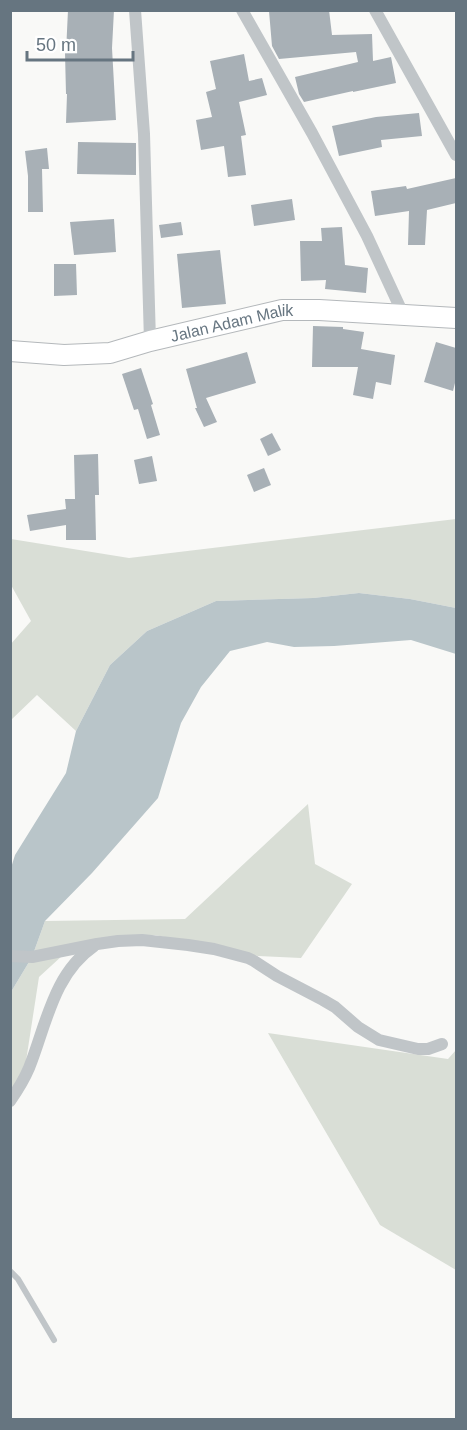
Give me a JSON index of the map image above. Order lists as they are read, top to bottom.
{
  "streets": {
    "highway": ["Jalan Adam Malik"]
  },
  "scale_bar": "50 m"
}
